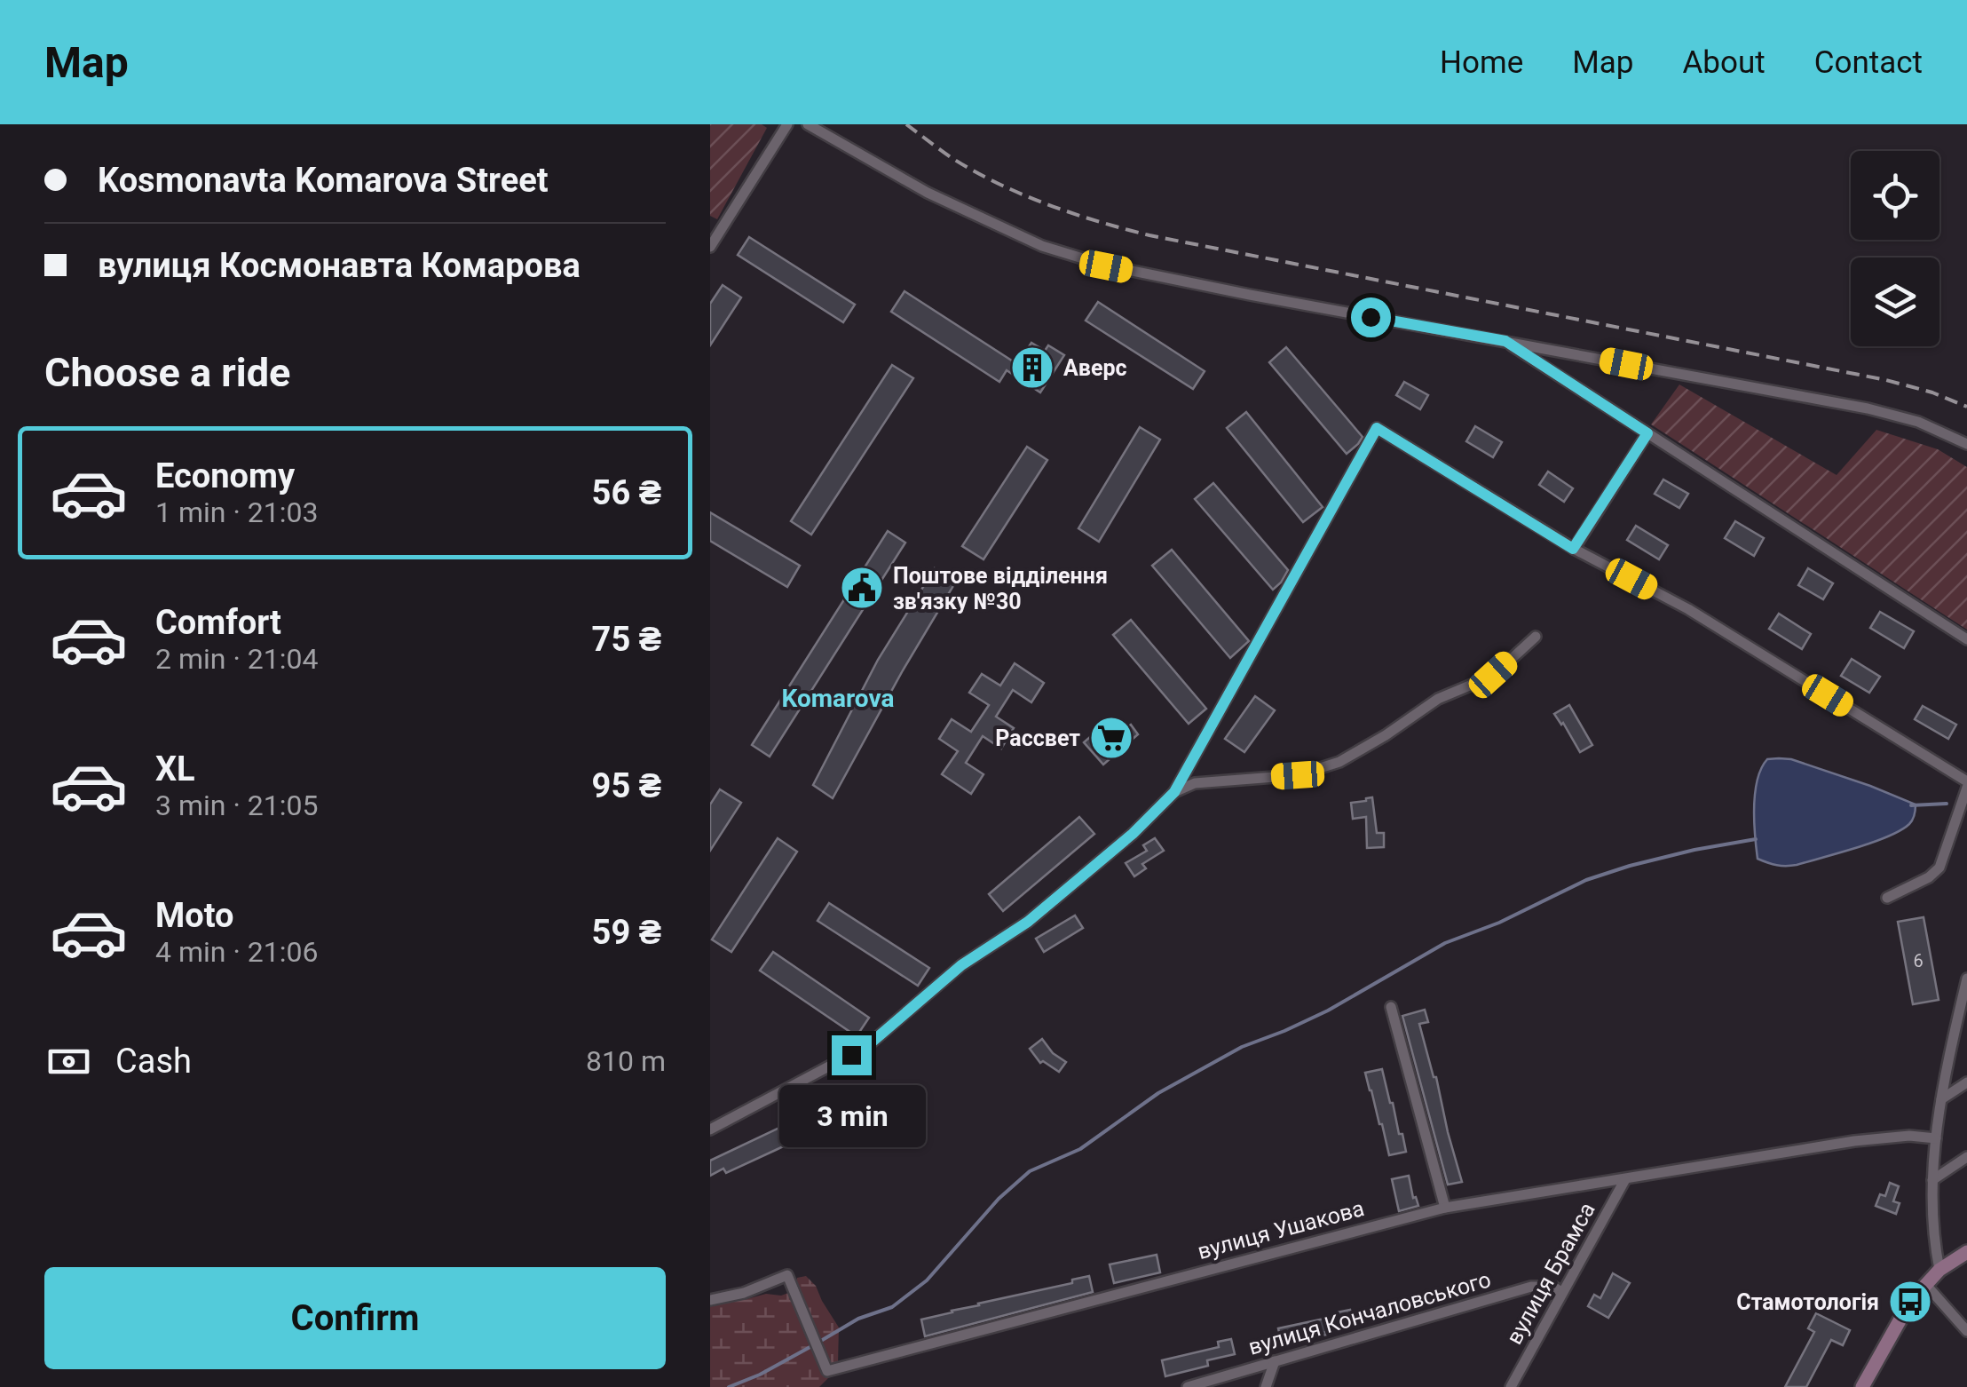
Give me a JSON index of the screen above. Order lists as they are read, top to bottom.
{
  "streets": {
    "street": ["вулиця Ушакова", "вулиця Брамса", "вулиця Кончаловського"]
  },
  "crossings": [
    ["вулиця Ушакова", "вулиця Брамса"],
    ["вулиця Брамса", "вулиця Кончаловського"]
  ],
  "districts": ["Komarova"],
  "places": {
    "building": ["Аверс"],
    "public building": ["Поштове відділення зв'язку №30"],
    "supermarket": ["Рассвет"],
    "bus stop": ["Стамотологія"]
  },
  "house_numbers": ["6"],
  "page": {
    "header": "Map",
    "nav": [
      "Home",
      "Map",
      "About",
      "Contact"
    ],
    "banner": ["Kosmonavta Komarova Street", "вулиця Космонавта Комарова"],
    "heading": "Choose a ride",
    "list": [
      {
        "name": "Economy",
        "note": "1 min · 21:03",
        "value": "56 ₴"
      },
      {
        "name": "Comfort",
        "note": "2 min · 21:04",
        "value": "75 ₴"
      },
      {
        "name": "XL",
        "note": "3 min · 21:05",
        "value": "95 ₴"
      },
      {
        "name": "Moto",
        "note": "4 min · 21:06",
        "value": "59 ₴"
      }
    ],
    "pay": ["Cash", "810 m"],
    "bubble": "3 min",
    "buttons": "Confirm"
  }
}
